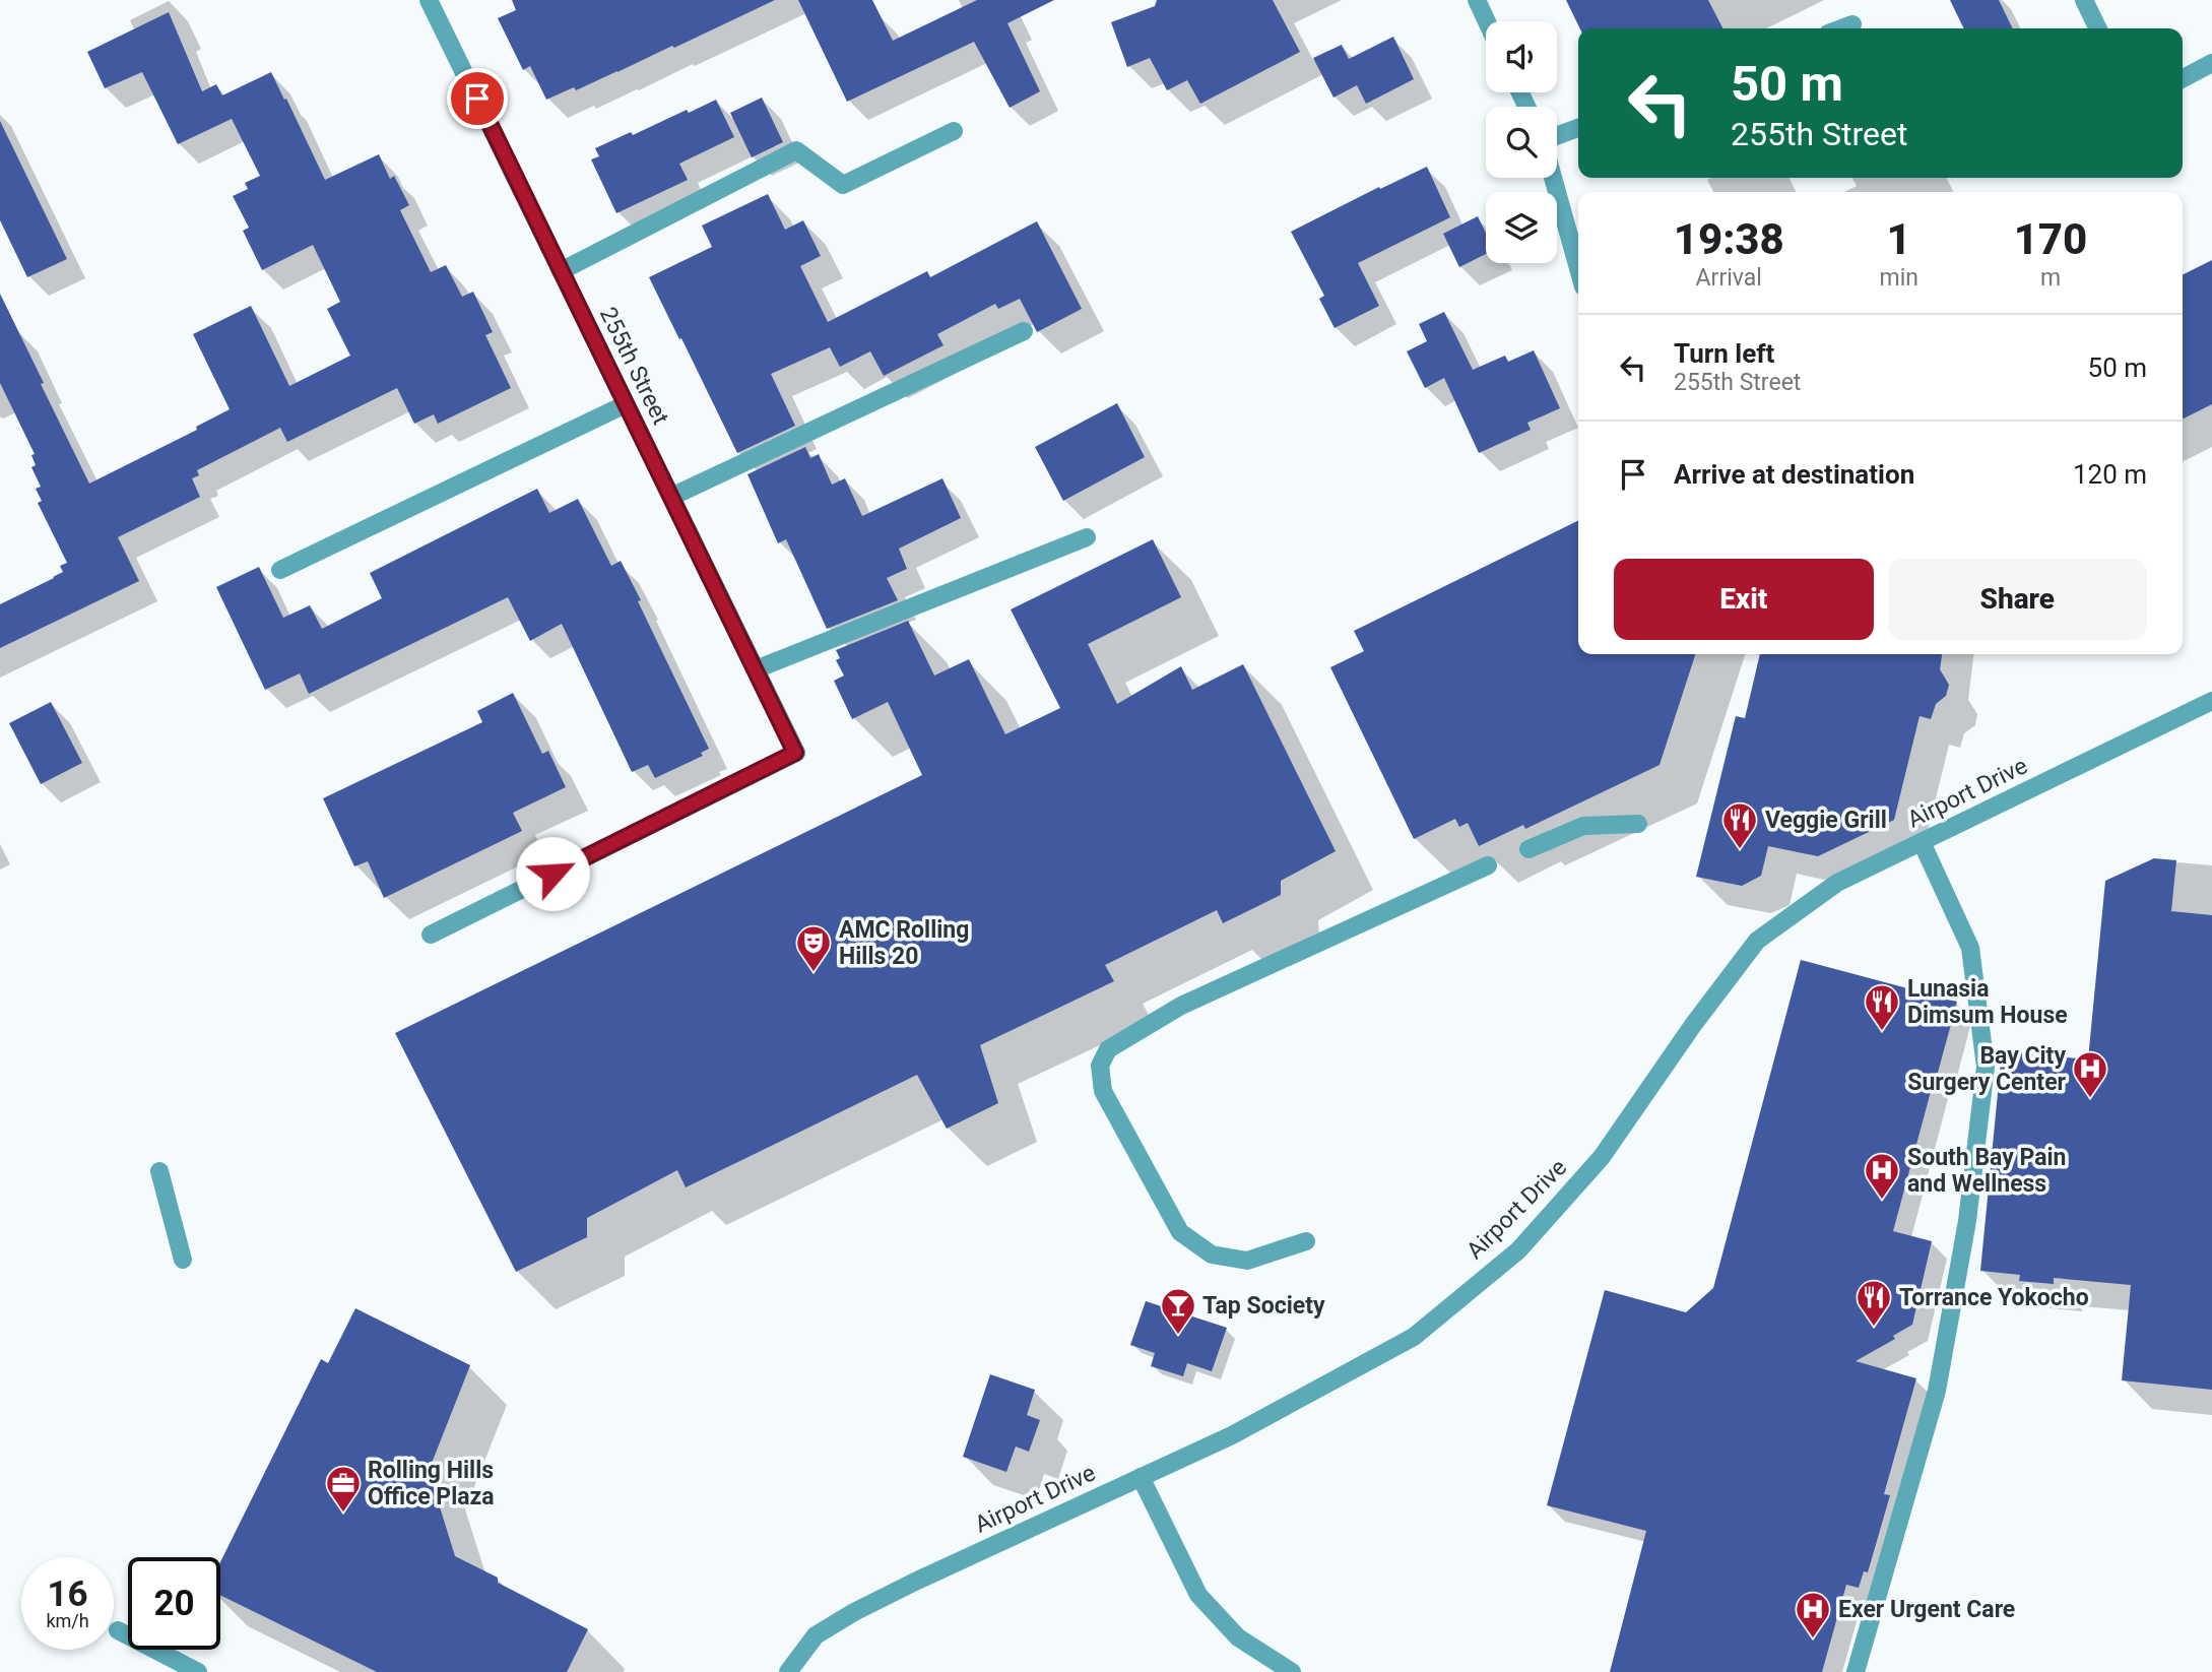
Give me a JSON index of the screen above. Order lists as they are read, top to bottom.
{
  "streets": {
    "street": ["255th Street", "Airport Drive"]
  },
  "places": {
    "restaurant": ["Veggie Grill", "Lunasia Dimsum House", "Torrance Yokocho"],
    "theatre": ["AMC Rolling Hills 20"],
    "hospital": ["Bay City Surgery Center", "South Bay Pain and Wellness", "Exer Urgent Care"],
    "bar": ["Tap Society"],
    "office": ["Rolling Hills Office Plaza"]
  },
  "page": {
    "turn": ["50 m", "255th Street"],
    "eta": [
      "19:38",
      "Arrival",
      "1",
      "min",
      "170",
      "m"
    ],
    "list": [
      {
        "name": "Turn left",
        "note": "255th Street",
        "value": "50 m"
      },
      {
        "name": "Arrive at destination",
        "value": "120 m"
      }
    ],
    "buttons": ["Exit", "Share"],
    "speed": "16 km/h",
    "limit": "20"
  }
}
